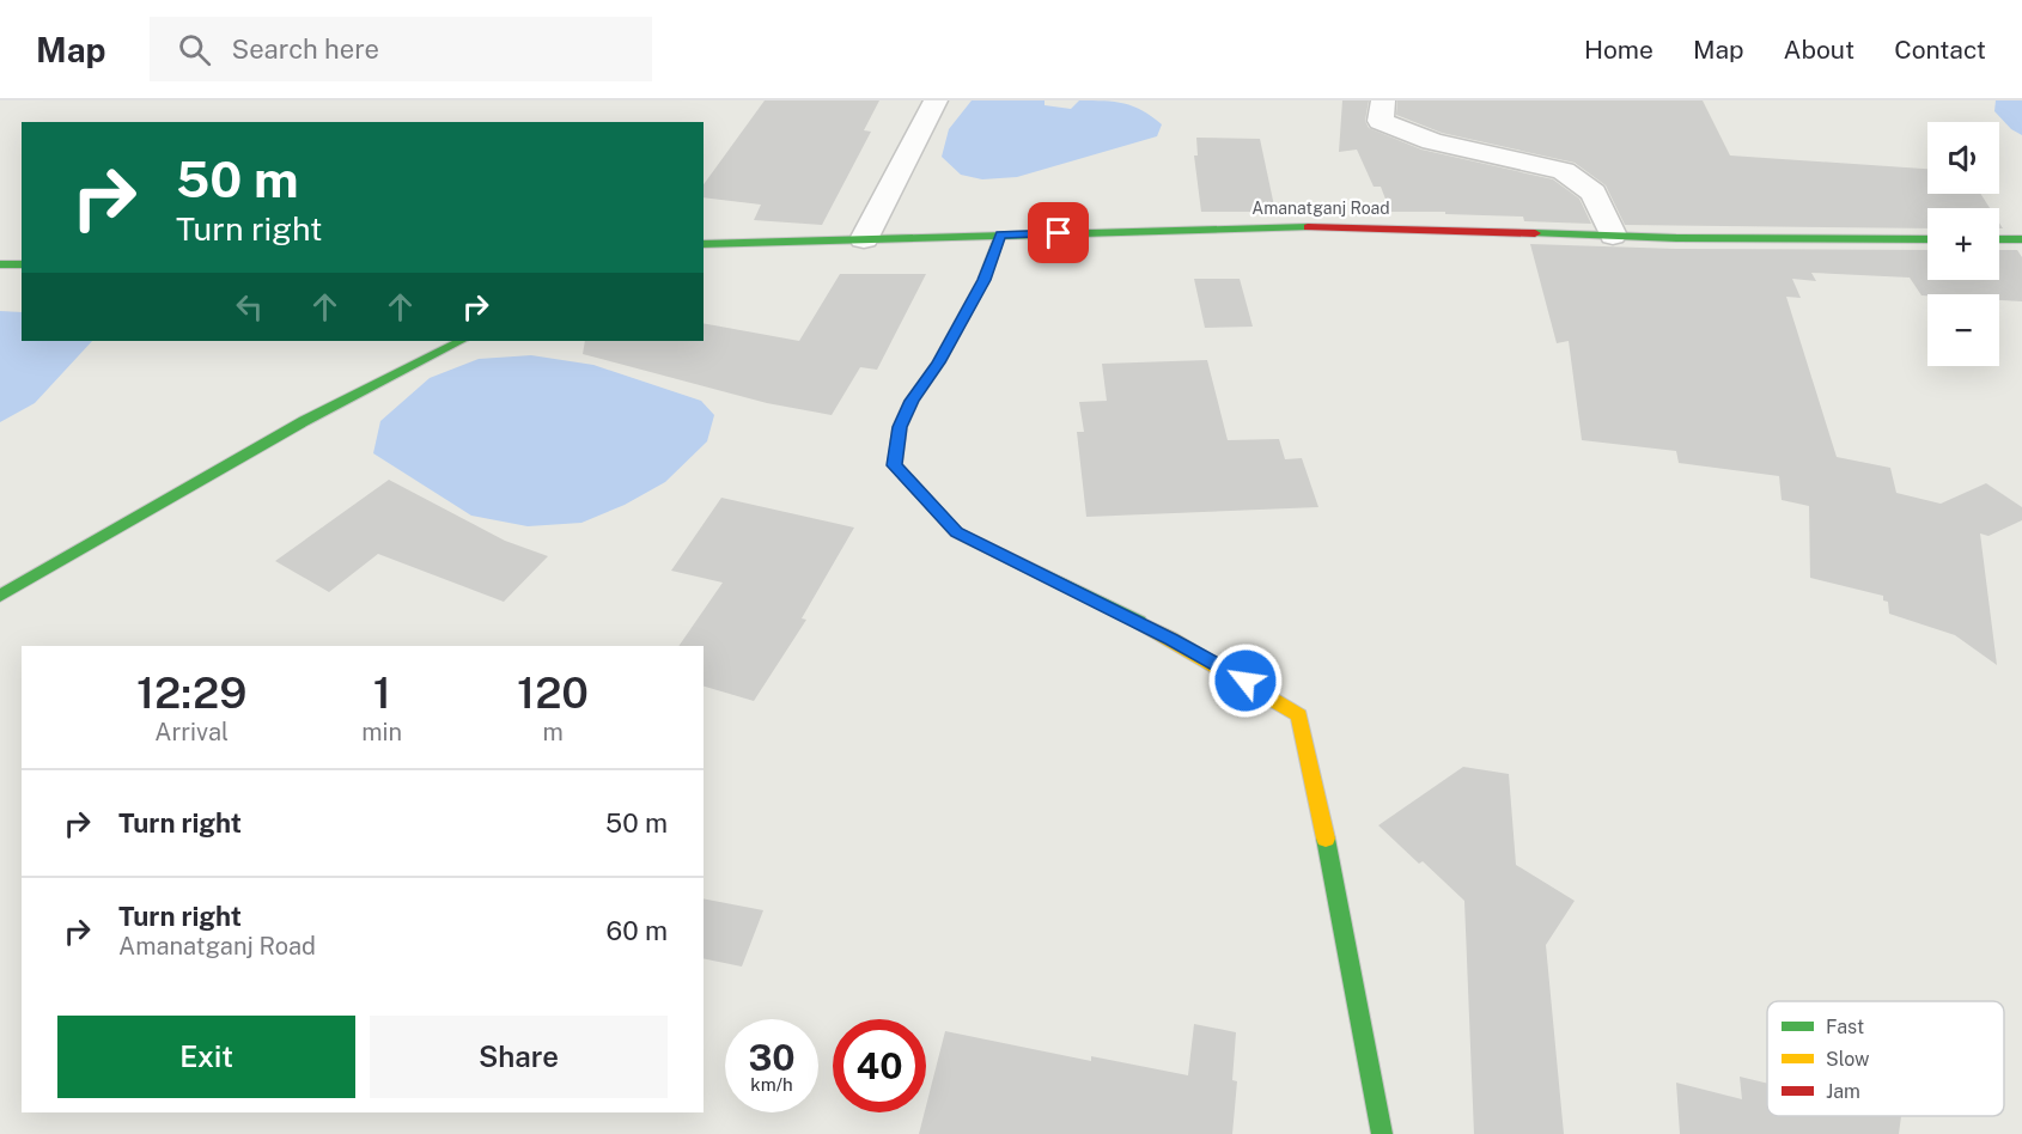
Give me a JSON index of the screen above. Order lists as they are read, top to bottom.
{
  "streets": {
    "street": ["Amanatganj Road"]
  },
  "legend": ["Fast", "Slow", "Jam"],
  "page": {
    "header": "Map",
    "search": "Search here",
    "nav": [
      "Home",
      "Map",
      "About",
      "Contact"
    ],
    "map_buttons": ["+", "−"],
    "turn": ["50 m", "Turn right"],
    "eta": [
      "12:29",
      "Arrival",
      "1",
      "min",
      "120",
      "m"
    ],
    "list": [
      {
        "name": "Turn right",
        "value": "50 m"
      },
      {
        "name": "Turn right",
        "note": "Amanatganj Road",
        "value": "60 m"
      }
    ],
    "buttons": ["Exit", "Share"],
    "speed": "30 km/h",
    "limit": "40"
  }
}
